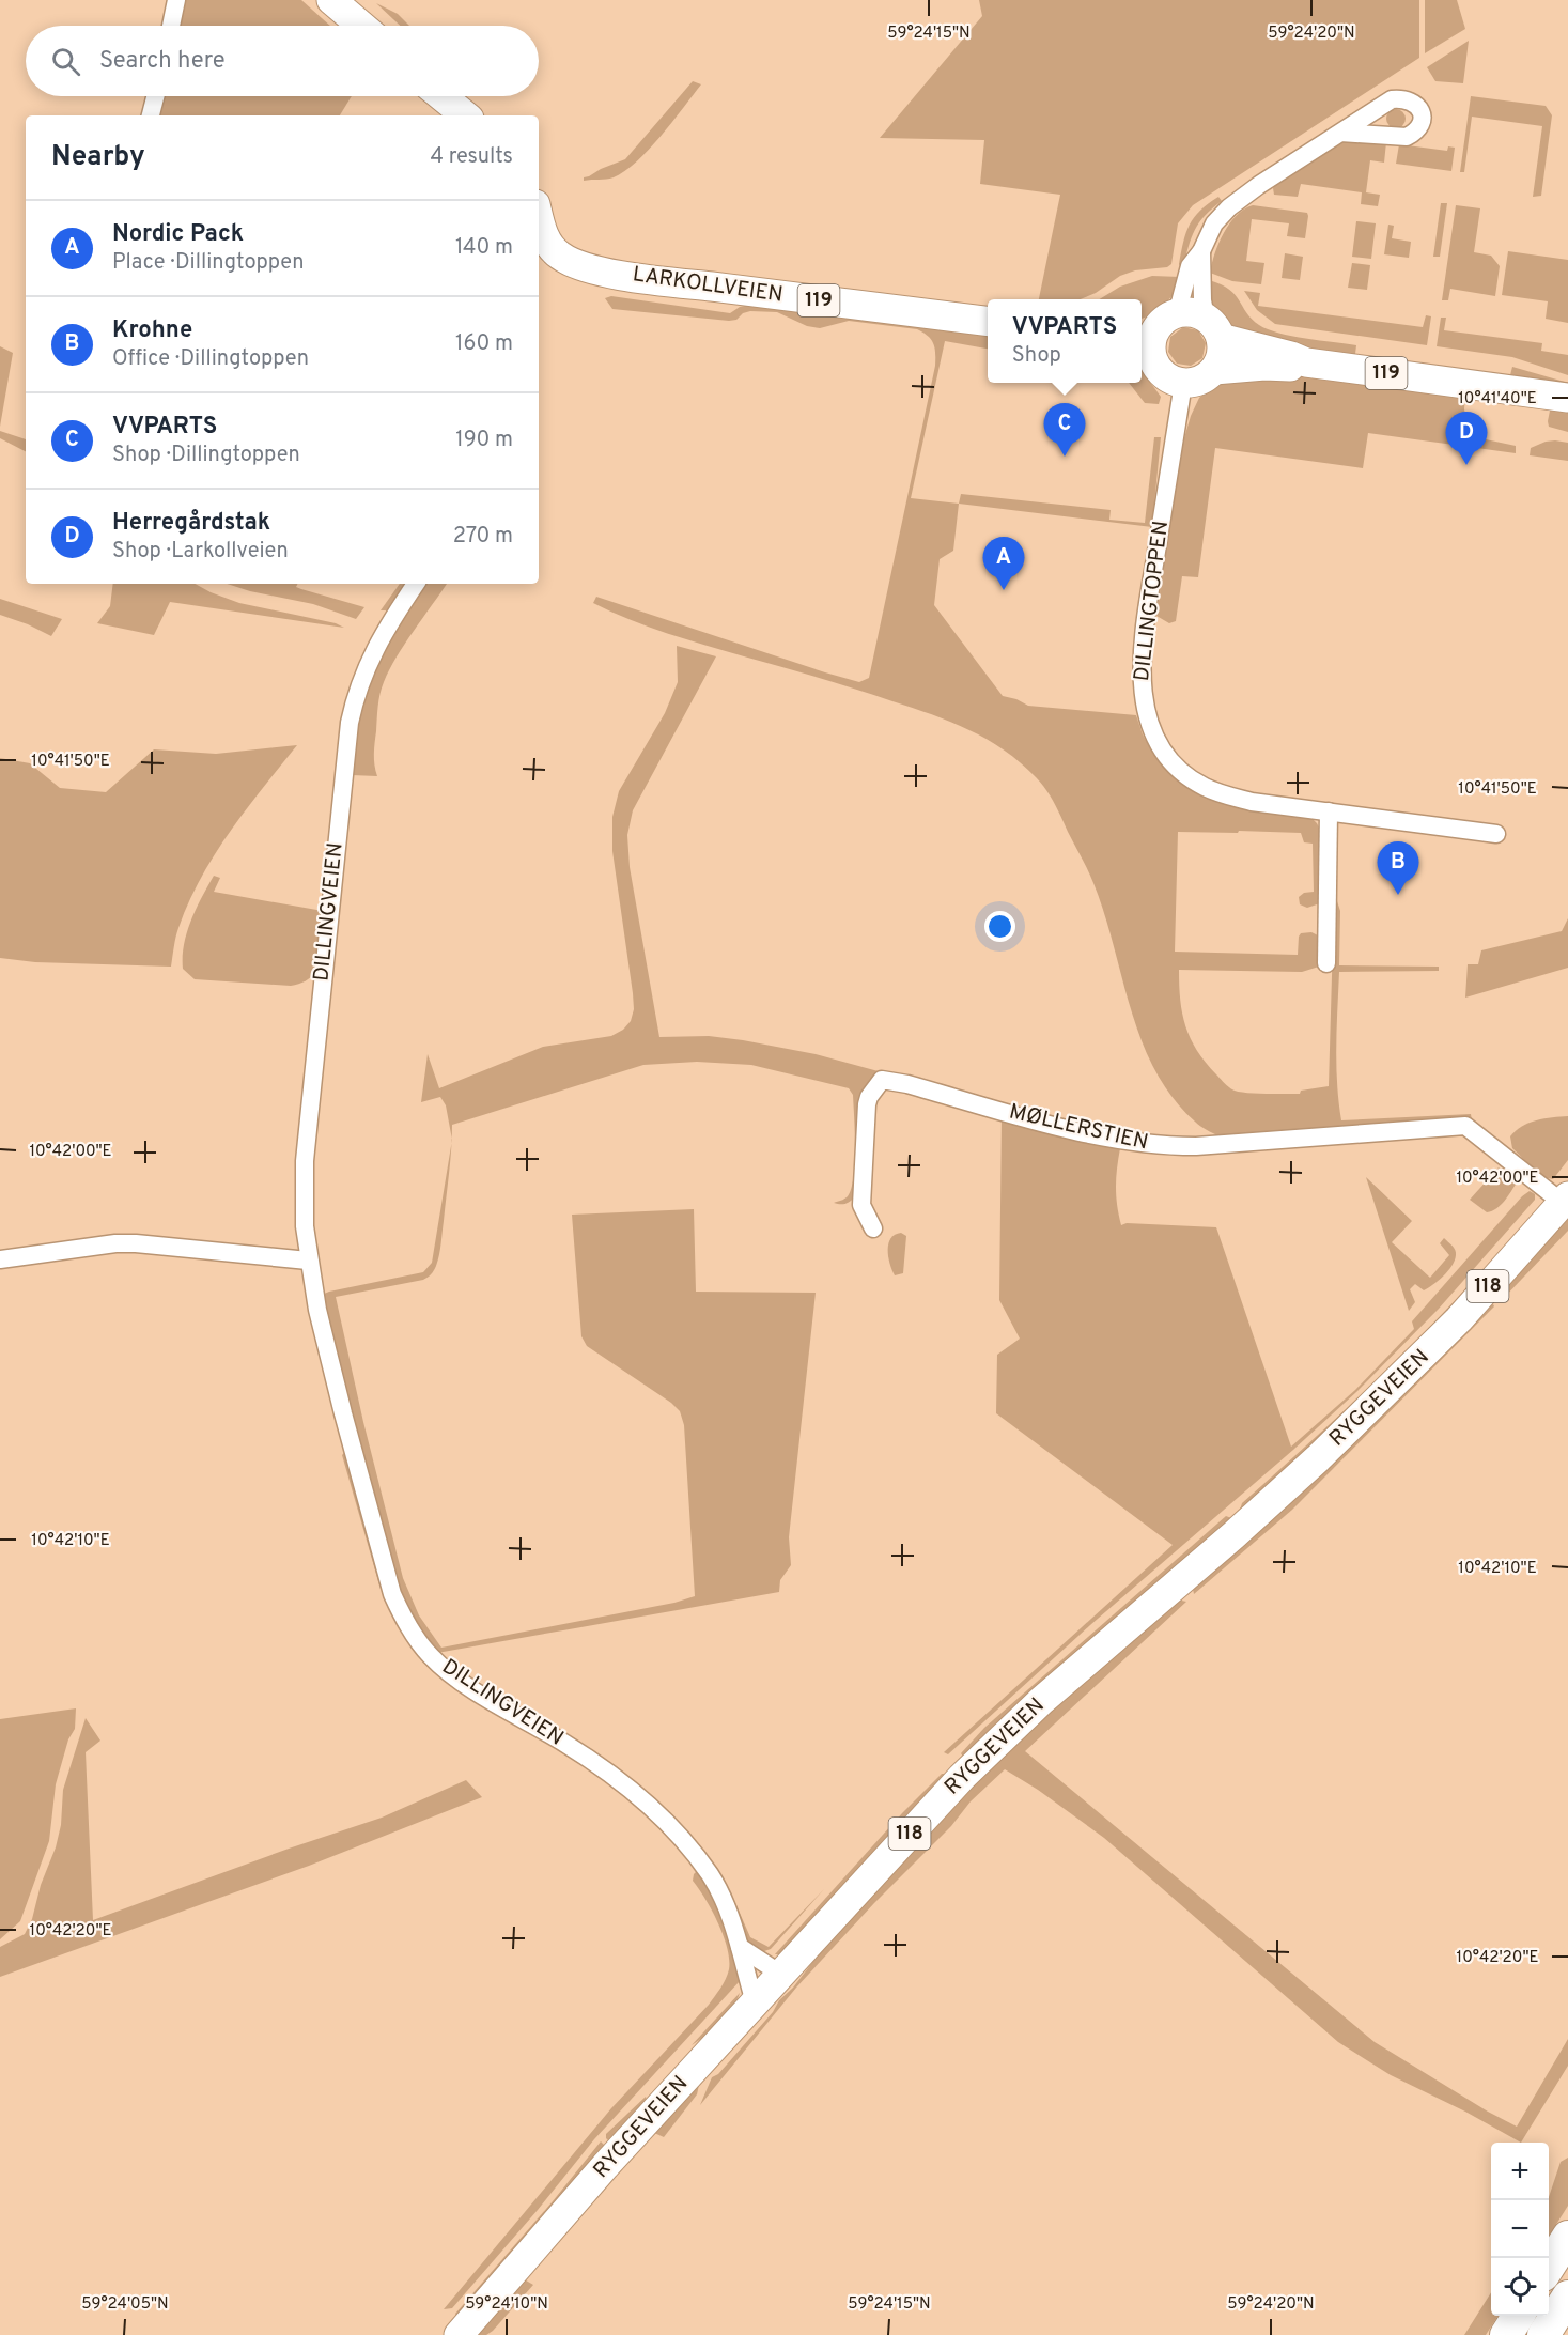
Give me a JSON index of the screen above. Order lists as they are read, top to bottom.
{
  "streets": {
    "main road": [
      "LARKOLLVEIEN",
      "119",
      "118",
      "RYGGEVEIEN"
    ],
    "street": ["DILLINGTOPPEN", "DILLINGVEIEN", "MØLLERSTIEN"]
  },
  "crossings": [
    ["119", "DILLINGTOPPEN"],
    ["DILLINGVEIEN", "RYGGEVEIEN"],
    ["MØLLERSTIEN", "RYGGEVEIEN"]
  ],
  "page": {
    "search": "Search here",
    "heading": ["Nearby", "4 results"],
    "list": [
      {
        "mark": "A",
        "name": "Nordic Pack",
        "note": "Place · Dillingtoppen",
        "value": "140 m"
      },
      {
        "mark": "B",
        "name": "Krohne",
        "note": "Office · Dillingtoppen",
        "value": "160 m"
      },
      {
        "mark": "C",
        "name": "VVPARTS",
        "note": "Shop · Dillingtoppen",
        "value": "190 m"
      },
      {
        "mark": "D",
        "name": "Herregårdstak",
        "note": "Shop · Larkollveien",
        "value": "270 m"
      }
    ],
    "popup": ["VVPARTS", "Shop"],
    "pins": [
      "C",
      "D",
      "A",
      "B"
    ],
    "map_buttons": ["+", "−"]
  },
  "coordinates": [
    "59°24'15\"N",
    "59°24'20\"N",
    "10°41'40\"E",
    "10°41'50\"E",
    "10°42'00\"E",
    "10°42'10\"E",
    "10°42'20\"E",
    "59°24'05\"N",
    "59°24'10\"N"
  ]
}
